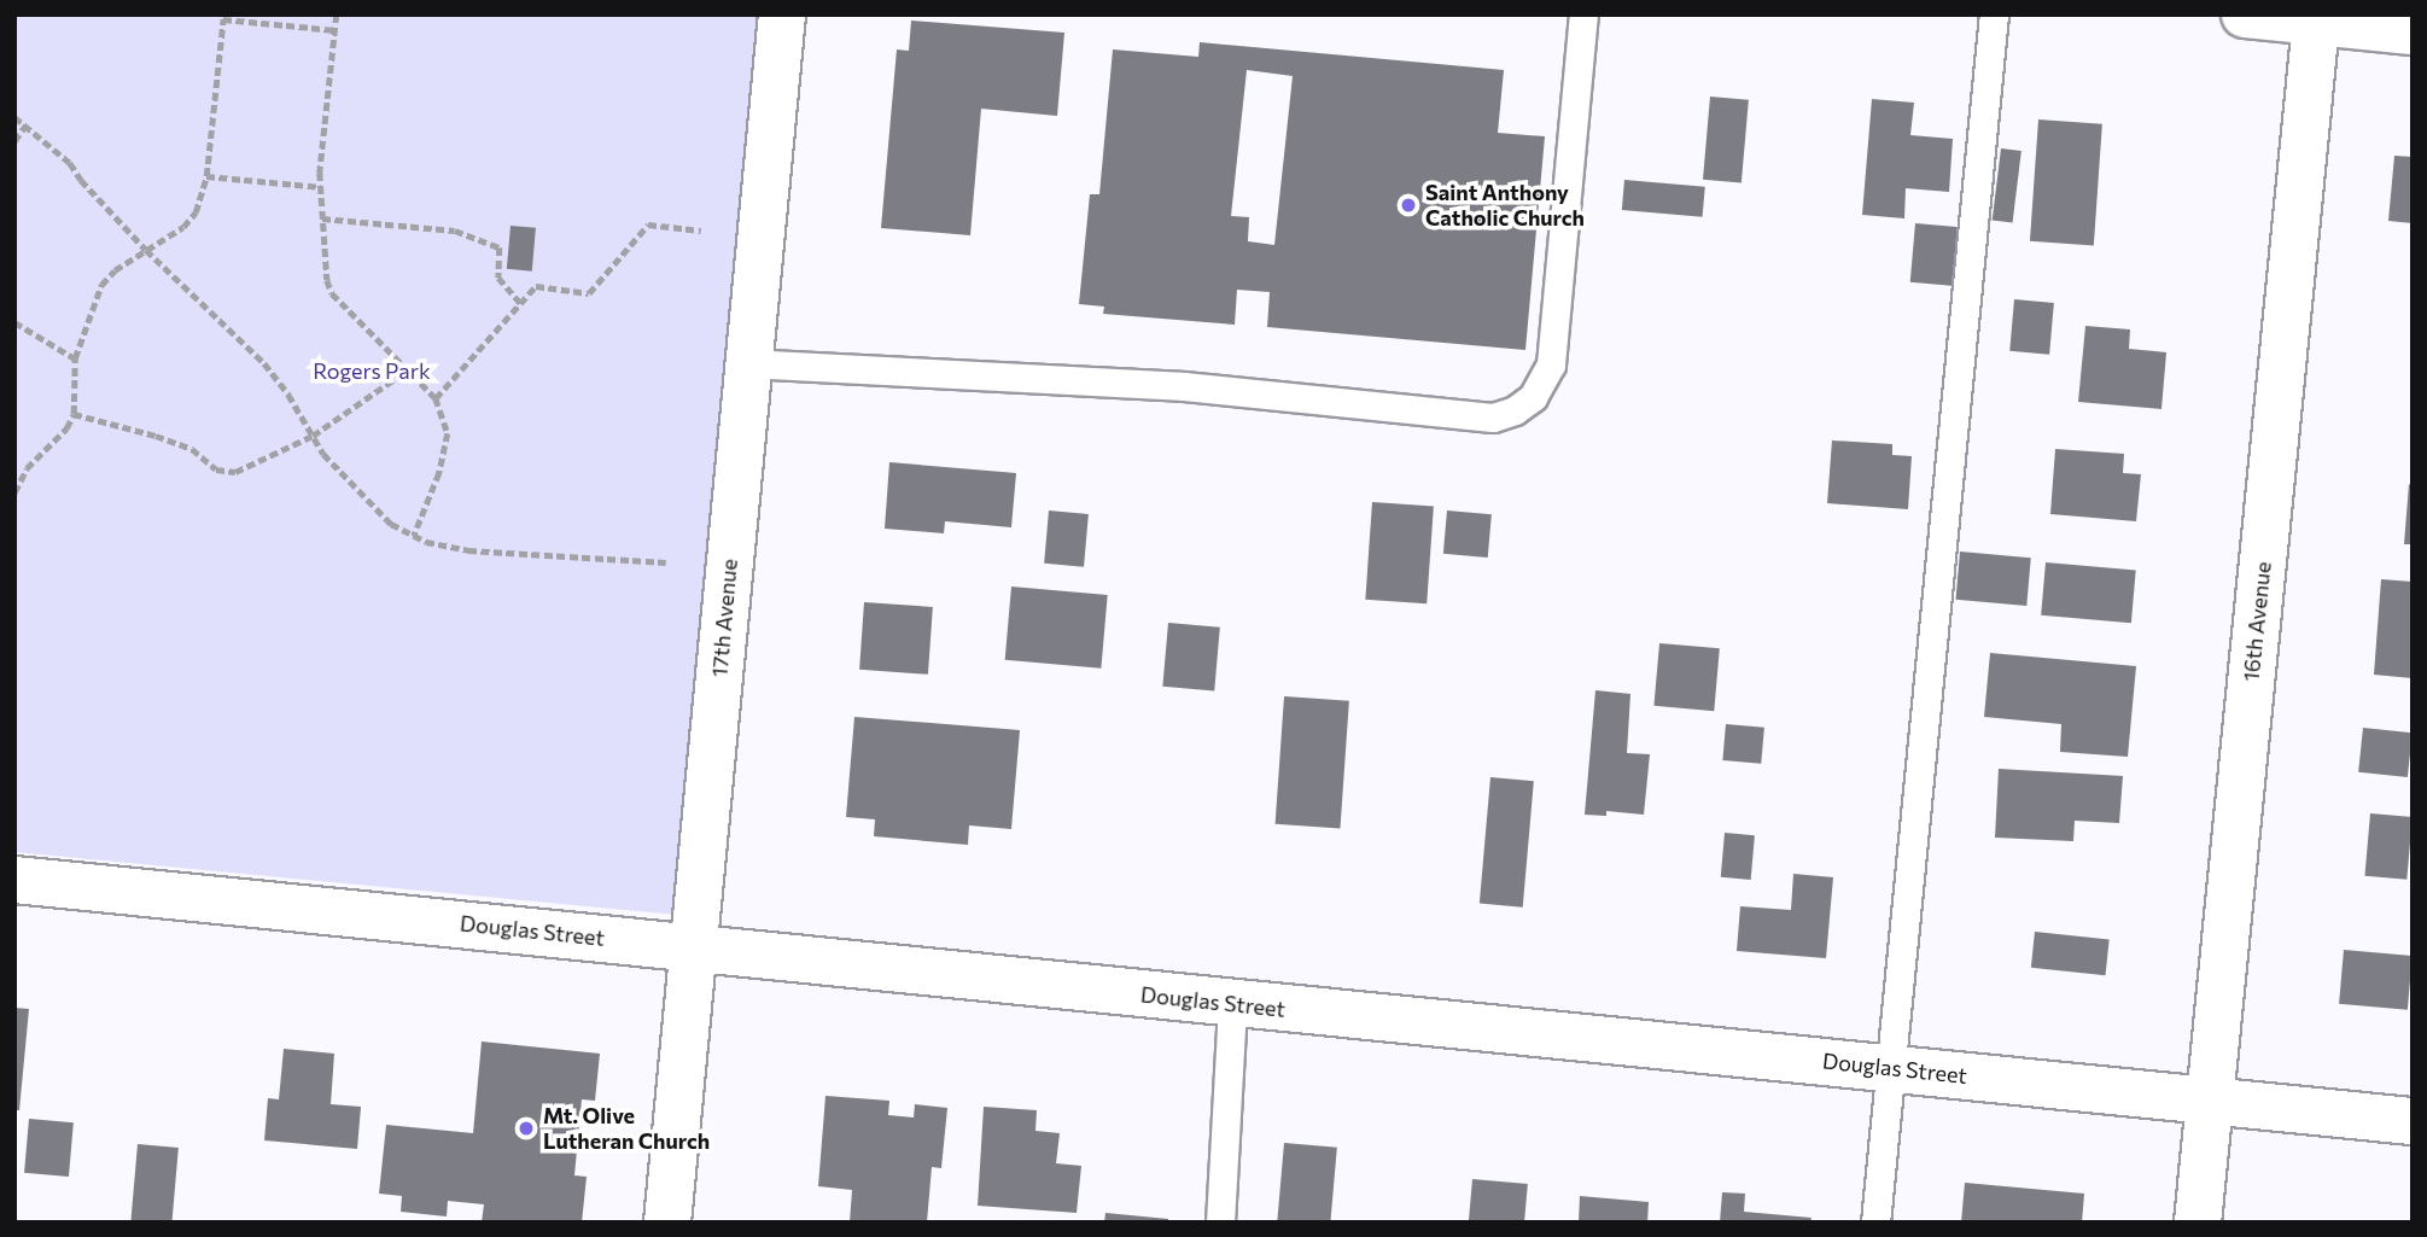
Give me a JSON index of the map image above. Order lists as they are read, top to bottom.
{
  "streets": {
    "street": ["17th Avenue", "16th Avenue", "Douglas Street"]
  },
  "crossings": [
    ["17th Avenue", "Douglas Street"],
    ["16th Avenue", "Douglas Street"]
  ],
  "parks": ["Rogers Park"],
  "places": ["Saint Anthony Catholic Church", "Mt. Olive Lutheran Church"]
}
